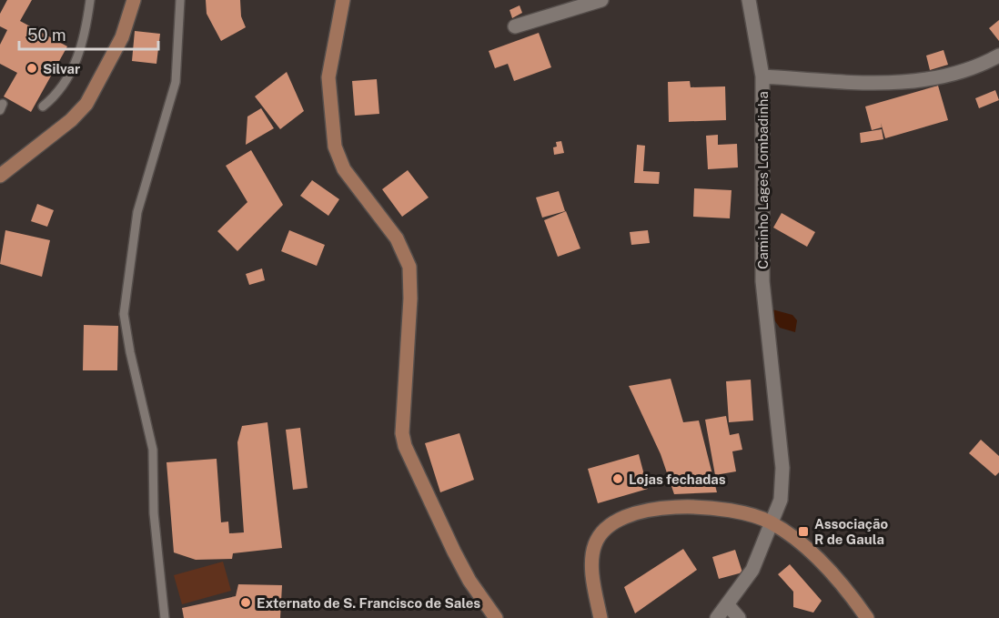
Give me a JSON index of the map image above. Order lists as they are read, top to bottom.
{
  "streets": {
    "street": ["Caminho Lages Lombadinha"]
  },
  "places": {
    "other": ["Silvar", "Lojas fechadas", "Externato de S. Francisco de Sales"],
    "transit": ["Associação R de Gaula"]
  },
  "scale_bar": "50 m"
}
